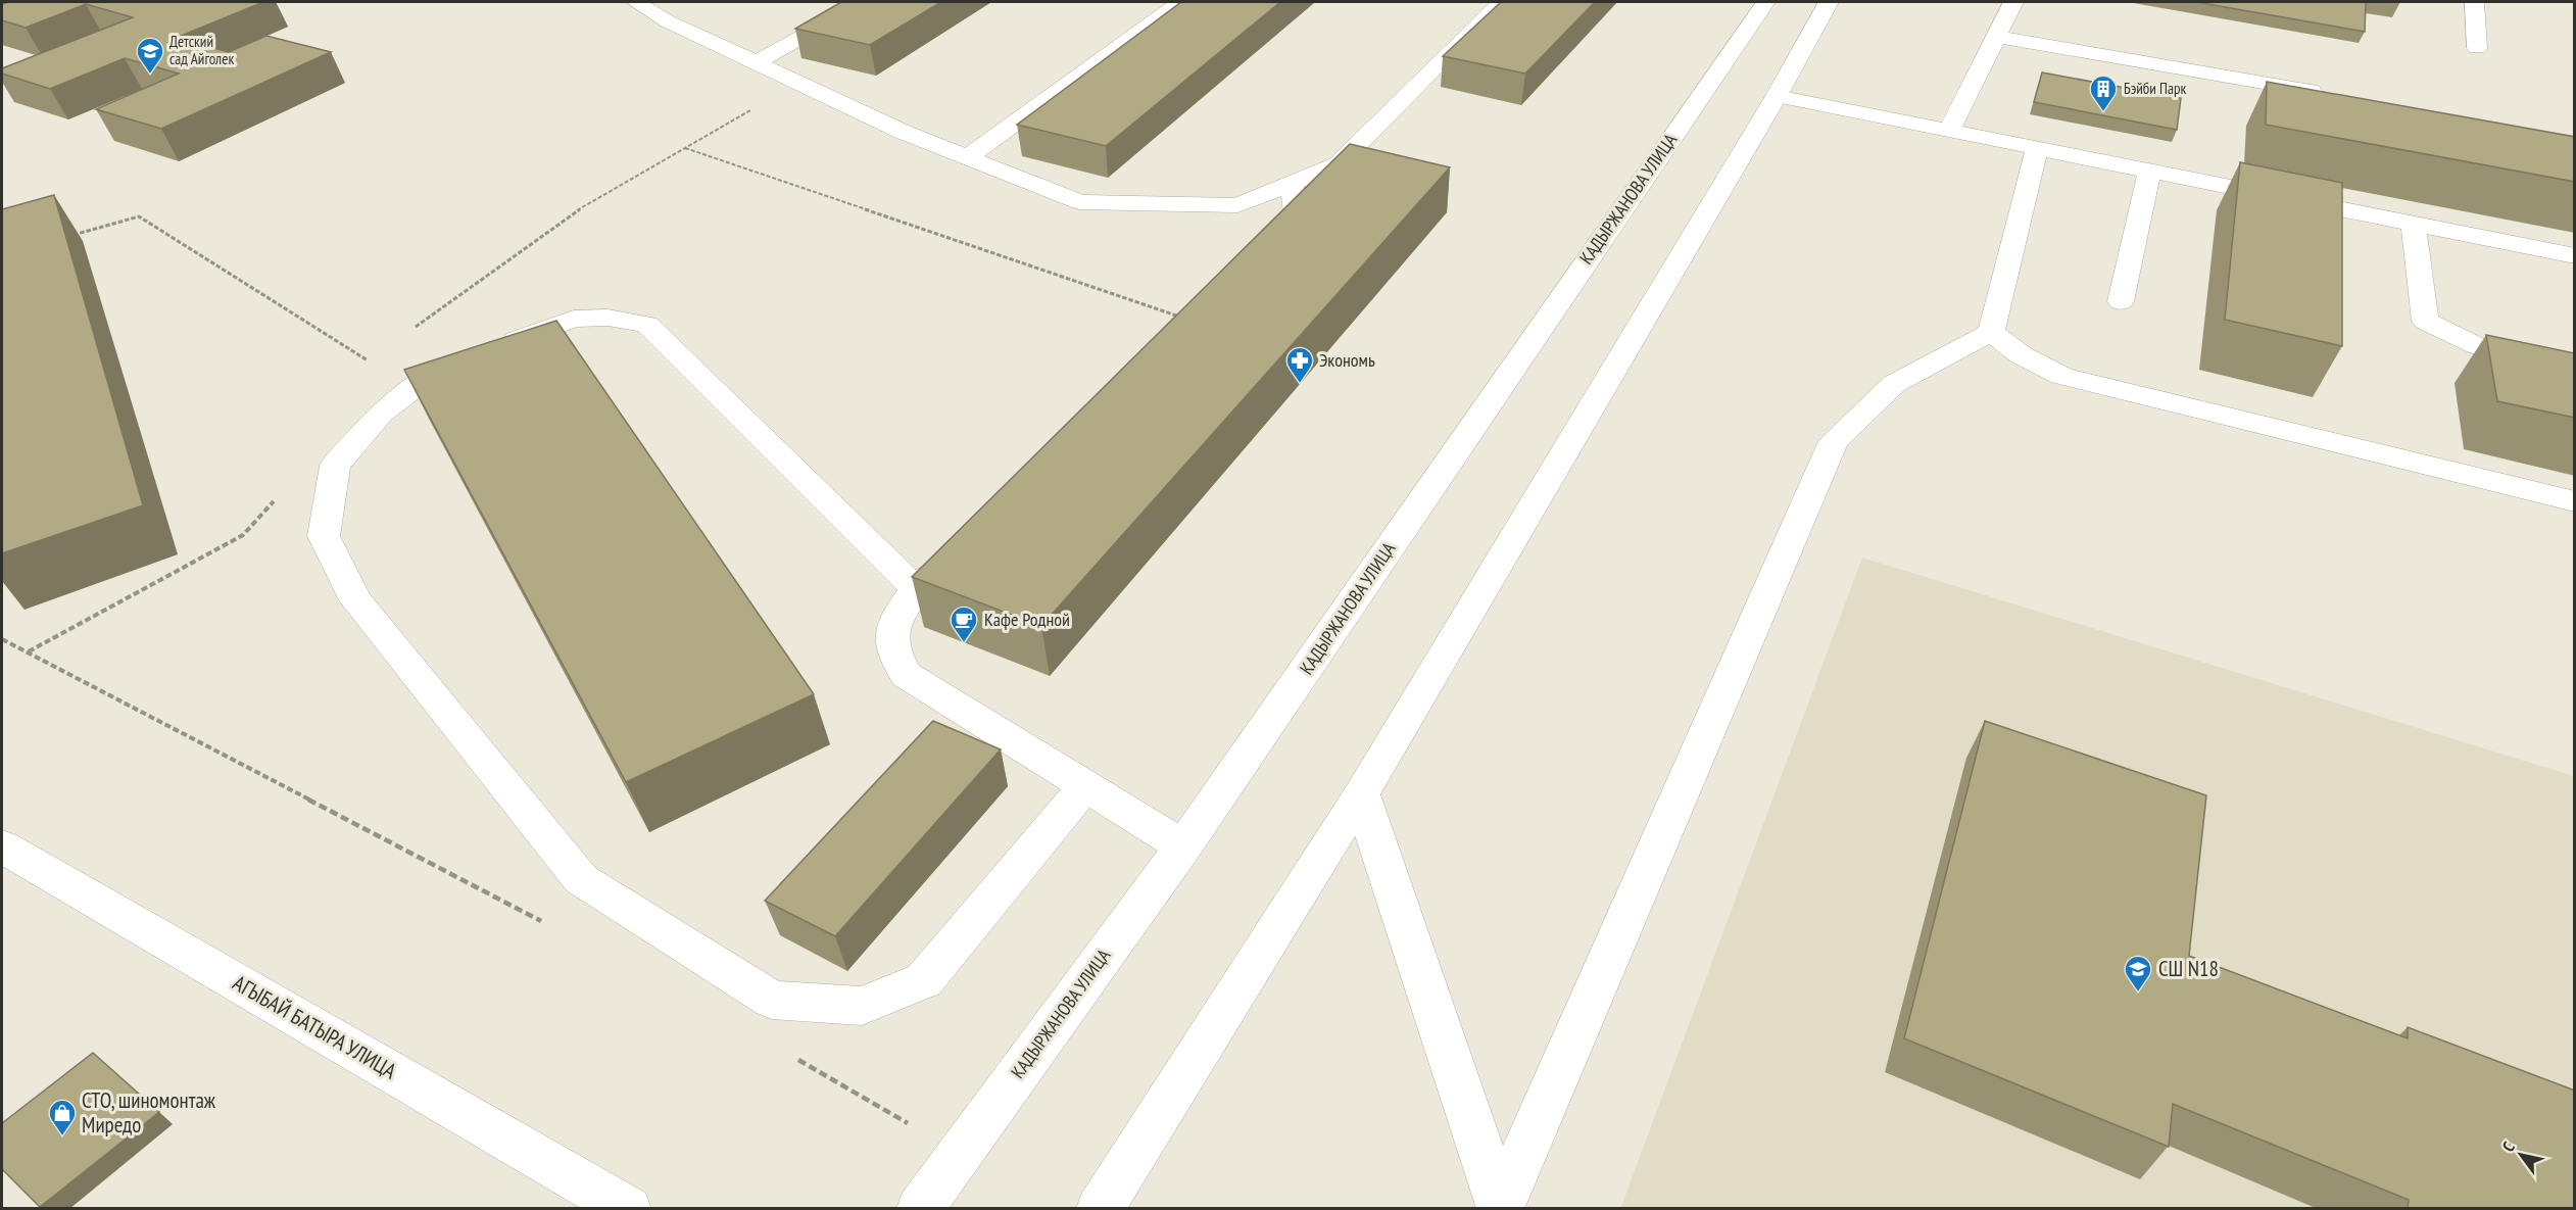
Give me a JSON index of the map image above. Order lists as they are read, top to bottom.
{
  "streets": {
    "main road": ["КАДЫРЖАНОВА УЛИЦА", "АГЫБАЙ БАТЫРА УЛИЦА"]
  },
  "places": {
    "school or university": ["Детский сад Айголек", "СШ N18"],
    "building": ["Бэйби Парк"],
    "pharmacy": ["Экономь"],
    "cafe": ["Кафе Родной"],
    "shop": ["СТО, шиномонтаж Миредо"]
  },
  "north": "top left"
}
